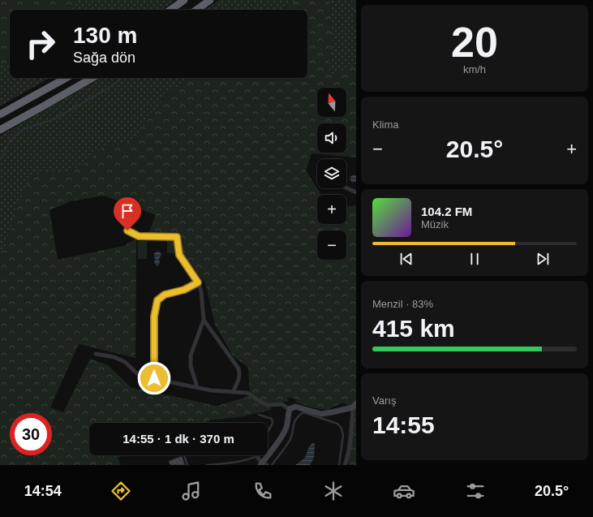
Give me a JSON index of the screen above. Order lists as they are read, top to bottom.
{
  "north": "top",
  "page": {
    "tile": [
      ["20", "km/h"],
      "Klima",
      ["Menzil · 83%", "415 km"],
      ["Varış", "14:55"]
    ],
    "turn": ["130 m", "Sağa dön"],
    "map_buttons": ["+", "−"],
    "heat": ["−", "20.5°", "+"],
    "song": ["104.2 FM", "Müzik"],
    "limit": "30",
    "trip": "14:55 · 1 dk · 370 m",
    "tabs": ["14:54", "20.5°"]
  }
}
